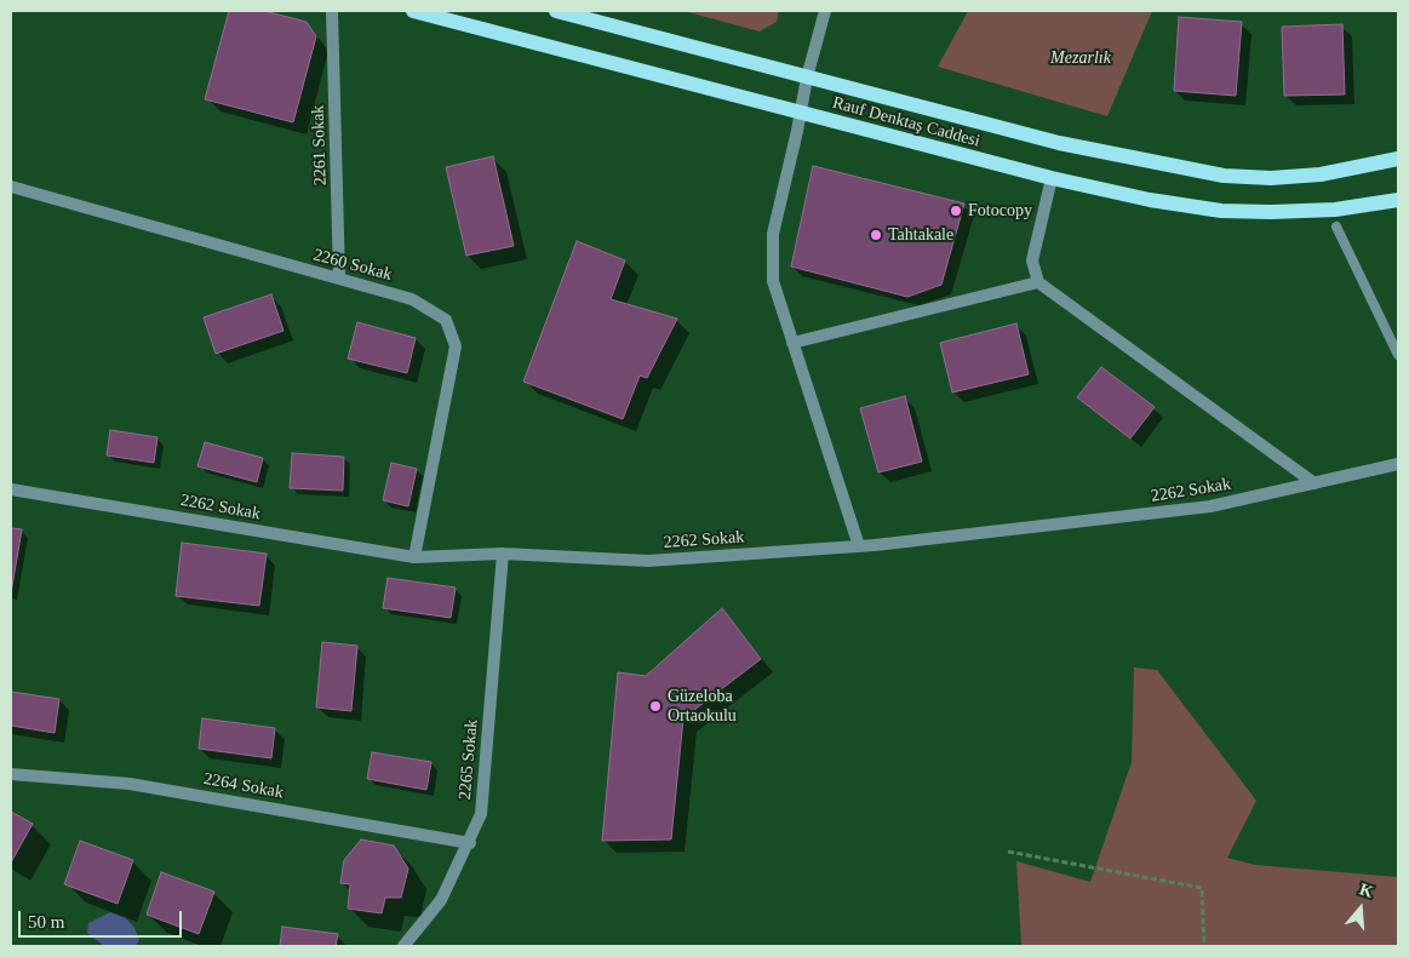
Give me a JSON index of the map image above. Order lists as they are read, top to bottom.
{
  "streets": {
    "main road": ["Rauf Denktaş Caddesi"],
    "street": [
      "2261 Sokak",
      "2260 Sokak",
      "2262 Sokak",
      "2265 Sokak",
      "2264 Sokak"
    ]
  },
  "crossings": [
    ["2261 Sokak", "2260 Sokak"],
    ["2260 Sokak", "2262 Sokak"],
    ["2262 Sokak", "2265 Sokak"],
    ["2265 Sokak", "2264 Sokak"]
  ],
  "parks": ["Mezarlık"],
  "places": ["Fotocopy", "Tahtakale", "Güzeloba Ortaokulu"],
  "scale_bar": "50 m",
  "north": "top"
}
